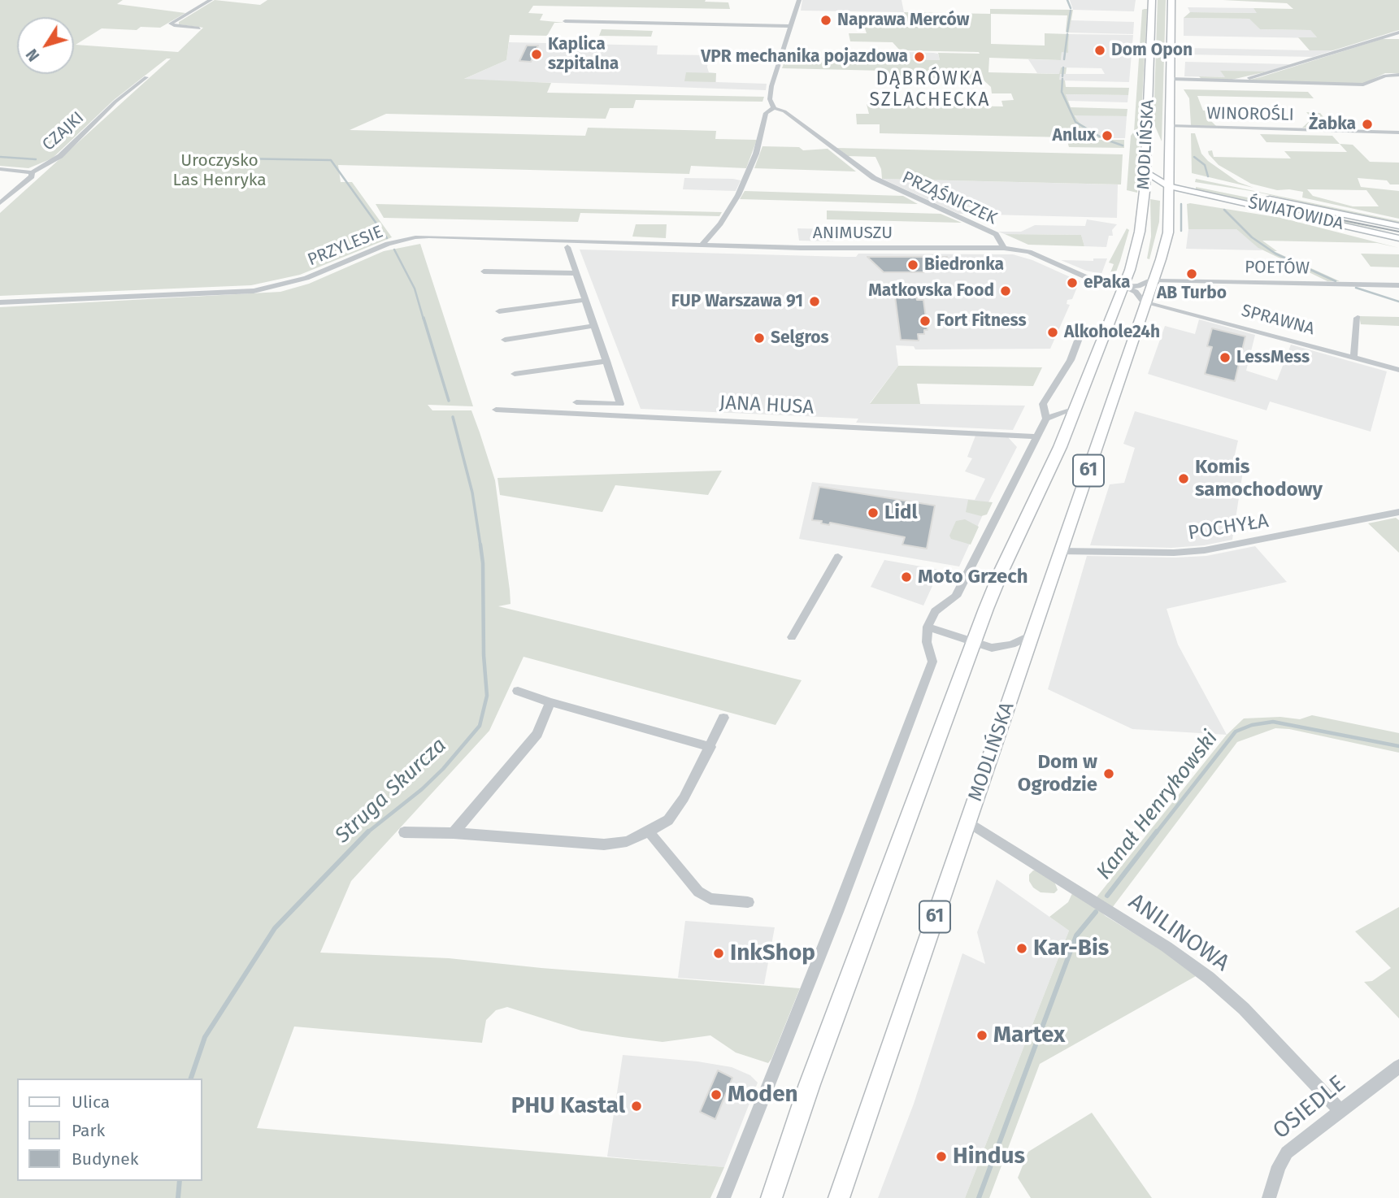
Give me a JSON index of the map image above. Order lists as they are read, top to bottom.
{
  "streets": {
    "main road": ["MODLIŃSKA", "61"],
    "street": [
      "WINOROŚLI",
      "CZAJKI",
      "PRZĄŚNICZEK",
      "ŚWIATOWIDA",
      "ANIMUSZU",
      "PRZYLESIE",
      "POETÓW",
      "SPRAWNA",
      "JANA HUSA",
      "POCHYŁA",
      "ANILINOWA",
      "OSIEDLE"
    ]
  },
  "crossings": [
    ["WINOROŚLI", "MODLIŃSKA"],
    ["MODLIŃSKA", "PRZĄŚNICZEK"],
    ["MODLIŃSKA", "ŚWIATOWIDA"],
    ["MODLIŃSKA", "POETÓW"],
    ["MODLIŃSKA", "SPRAWNA"],
    ["MODLIŃSKA", "POCHYŁA"],
    ["MODLIŃSKA", "ANILINOWA"],
    ["PRZĄŚNICZEK", "ANIMUSZU"],
    ["ANIMUSZU", "PRZYLESIE"],
    ["ANILINOWA", "OSIEDLE"]
  ],
  "districts": ["DĄBRÓWKA SZLACHECKA"],
  "water": ["Struga Skurcza", "Kanał Henrykowski"],
  "parks": ["Uroczysko Las Henryka"],
  "places": [
    "Naprawa Merców",
    "Dom Opon",
    "Kaplica szpitalna",
    "VPR mechanika pojazdowa",
    "Żabka",
    "Anlux",
    "Biedronka",
    "AB Turbo",
    "ePaka",
    "Matkovska Food",
    "FUP Warszawa 91",
    "Fort Fitness",
    "Alkohole24h",
    "Selgros",
    "LessMess",
    "Komis samochodowy",
    "Lidl",
    "Moto Grzech",
    "Dom w Ogrodzie",
    "Kar-Bis",
    "InkShop",
    "Martex",
    "Moden",
    "PHU Kastal",
    "Hindus"
  ],
  "legend": ["Ulica", "Park", "Budynek"],
  "north": "bottom left"
}
